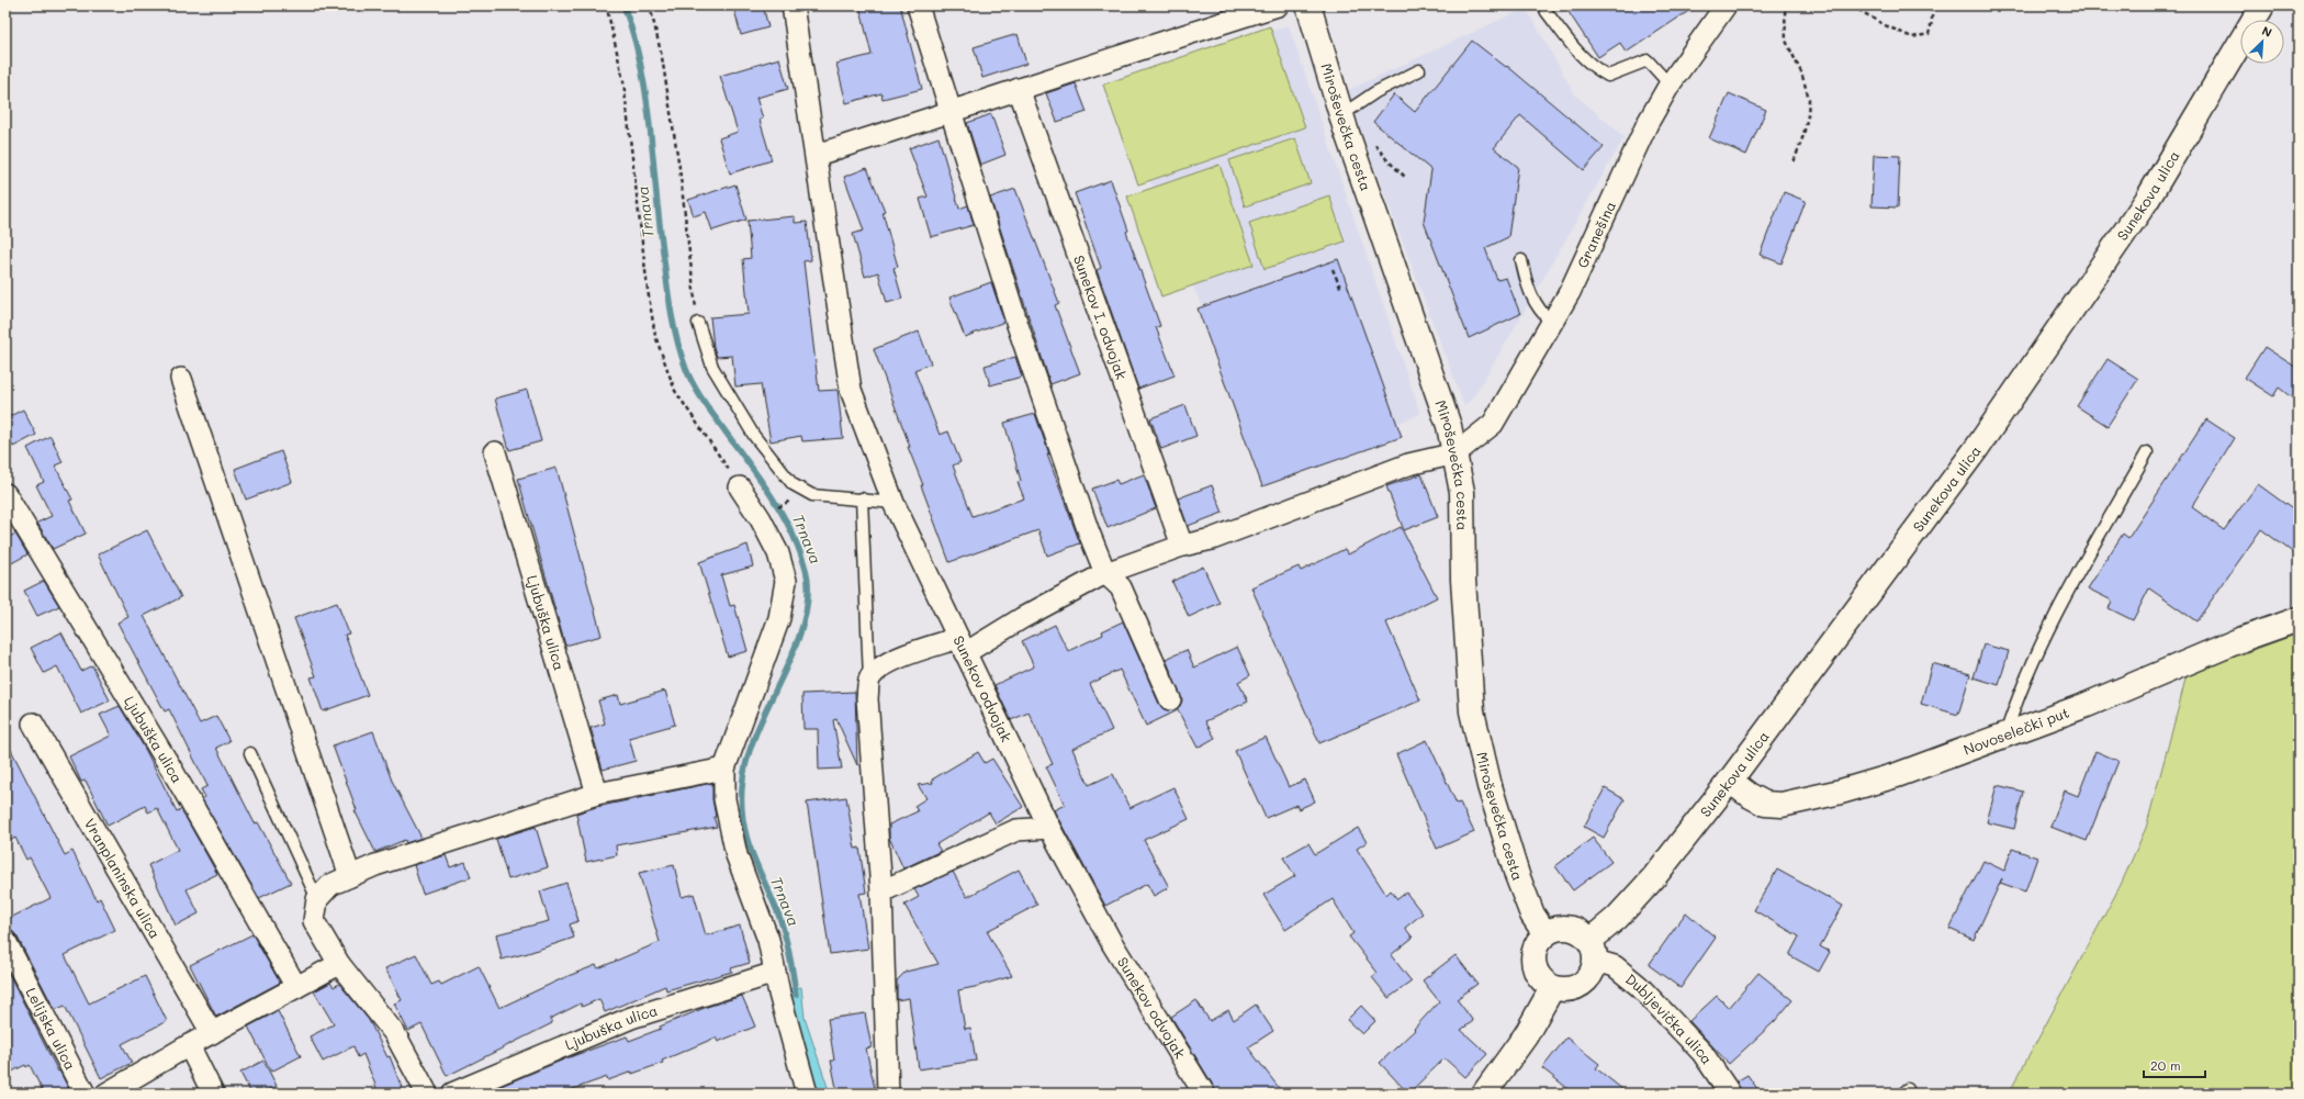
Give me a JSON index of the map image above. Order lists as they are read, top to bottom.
{
  "streets": {
    "street": [
      "Miroševečka cesta",
      "Sunekova ulica",
      "Granešina",
      "Sunekov I. odvojak",
      "Ljubuška ulica",
      "Sunekov odvojak",
      "Novoselečki put",
      "Vranplaninska ulica",
      "Dubljevička ulica",
      "Lelijska ulica"
    ]
  },
  "crossings": [
    ["Miroševečka cesta", "Sunekova ulica"],
    ["Miroševečka cesta", "Granešina"],
    ["Miroševečka cesta", "Dubljevička ulica"],
    ["Sunekova ulica", "Novoselečki put"],
    ["Sunekova ulica", "Dubljevička ulica"]
  ],
  "water": ["Trnava"],
  "scale_bar": "20 m",
  "north": "top right"
}
